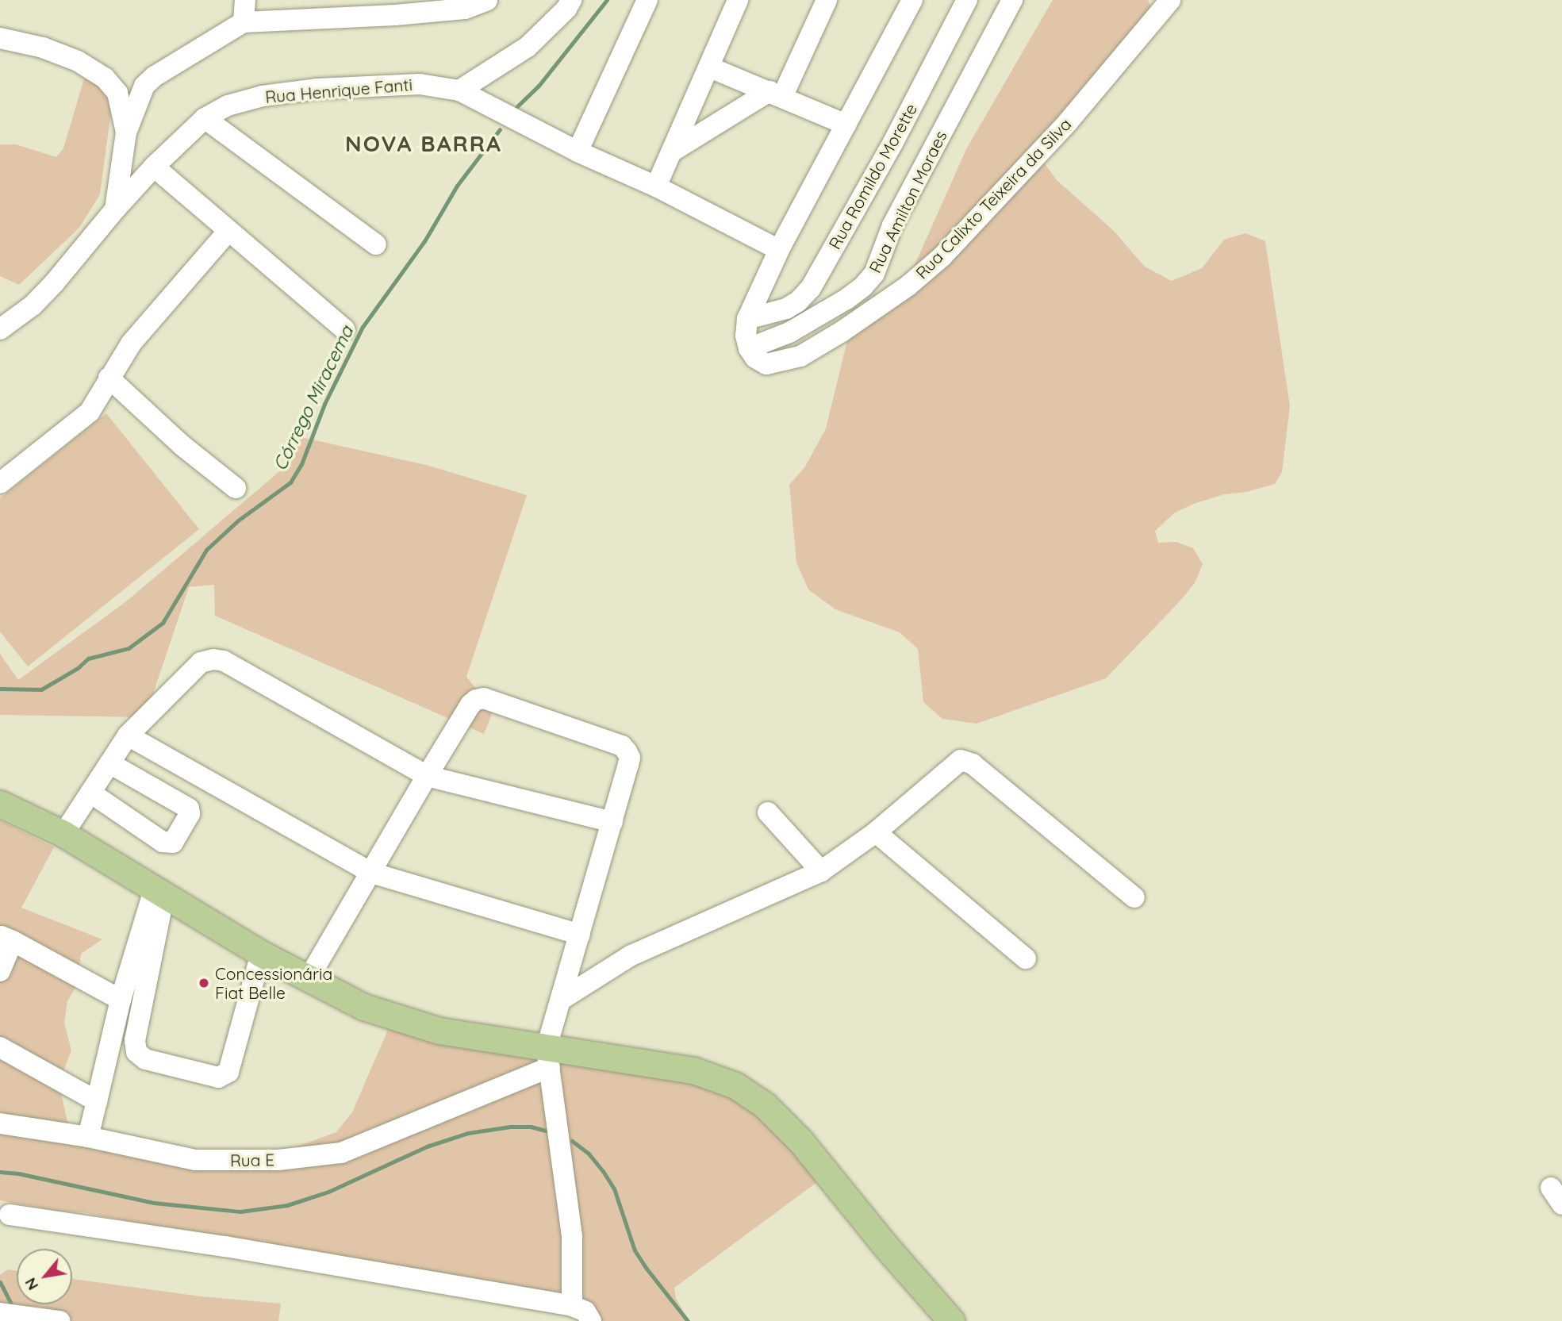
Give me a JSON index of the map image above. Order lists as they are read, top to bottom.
{
  "streets": {
    "street": [
      "Rua Henrique Fanti",
      "Rua Romildo Morette",
      "Rua Calixto Teixeira da Silva",
      "Rua Amilton Moraes",
      "Rua E"
    ]
  },
  "crossings": [
    ["Rua Calixto Teixeira da Silva", "Rua Amilton Moraes"]
  ],
  "districts": ["NOVA BARRA"],
  "water": ["Córrego Miracema"],
  "places": ["Concessionária Fiat Belle"],
  "north": "bottom left"
}
